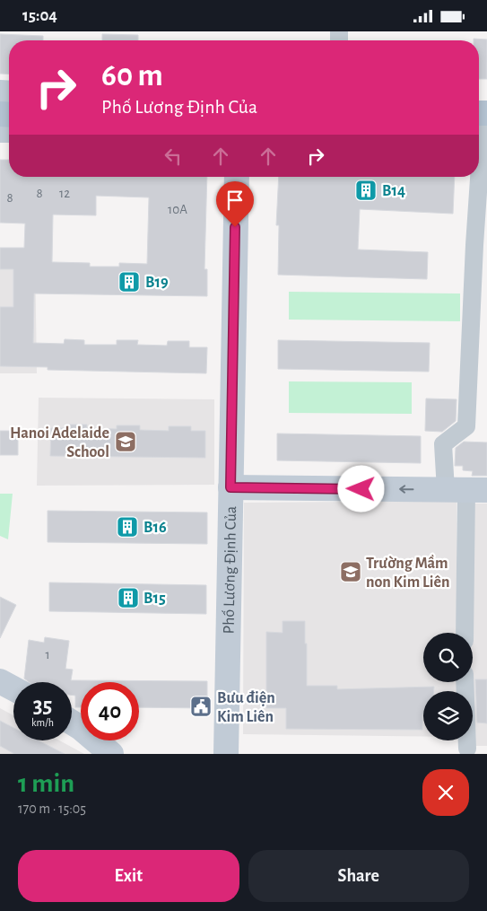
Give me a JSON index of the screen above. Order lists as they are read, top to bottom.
{
  "streets": {
    "street": ["Phố Lương Định Của"]
  },
  "places": {
    "building": [
      "B14",
      "B19",
      "B16",
      "B15"
    ],
    "school or university": ["Hanoi Adelaide School", "Trường Mầm non Kim Liên"],
    "public building": ["Bưu điện Kim Liên"]
  },
  "house_numbers": [
    "8",
    "12",
    "8",
    "10A",
    "1"
  ],
  "page": {
    "status": "15:04",
    "turn": ["60 m", "Phố Lương Định Của"],
    "speed": "35 km/h",
    "limit": "40",
    "heading": ["1 min", "170 m · 15:05"],
    "buttons": ["Exit", "Share"]
  }
}
